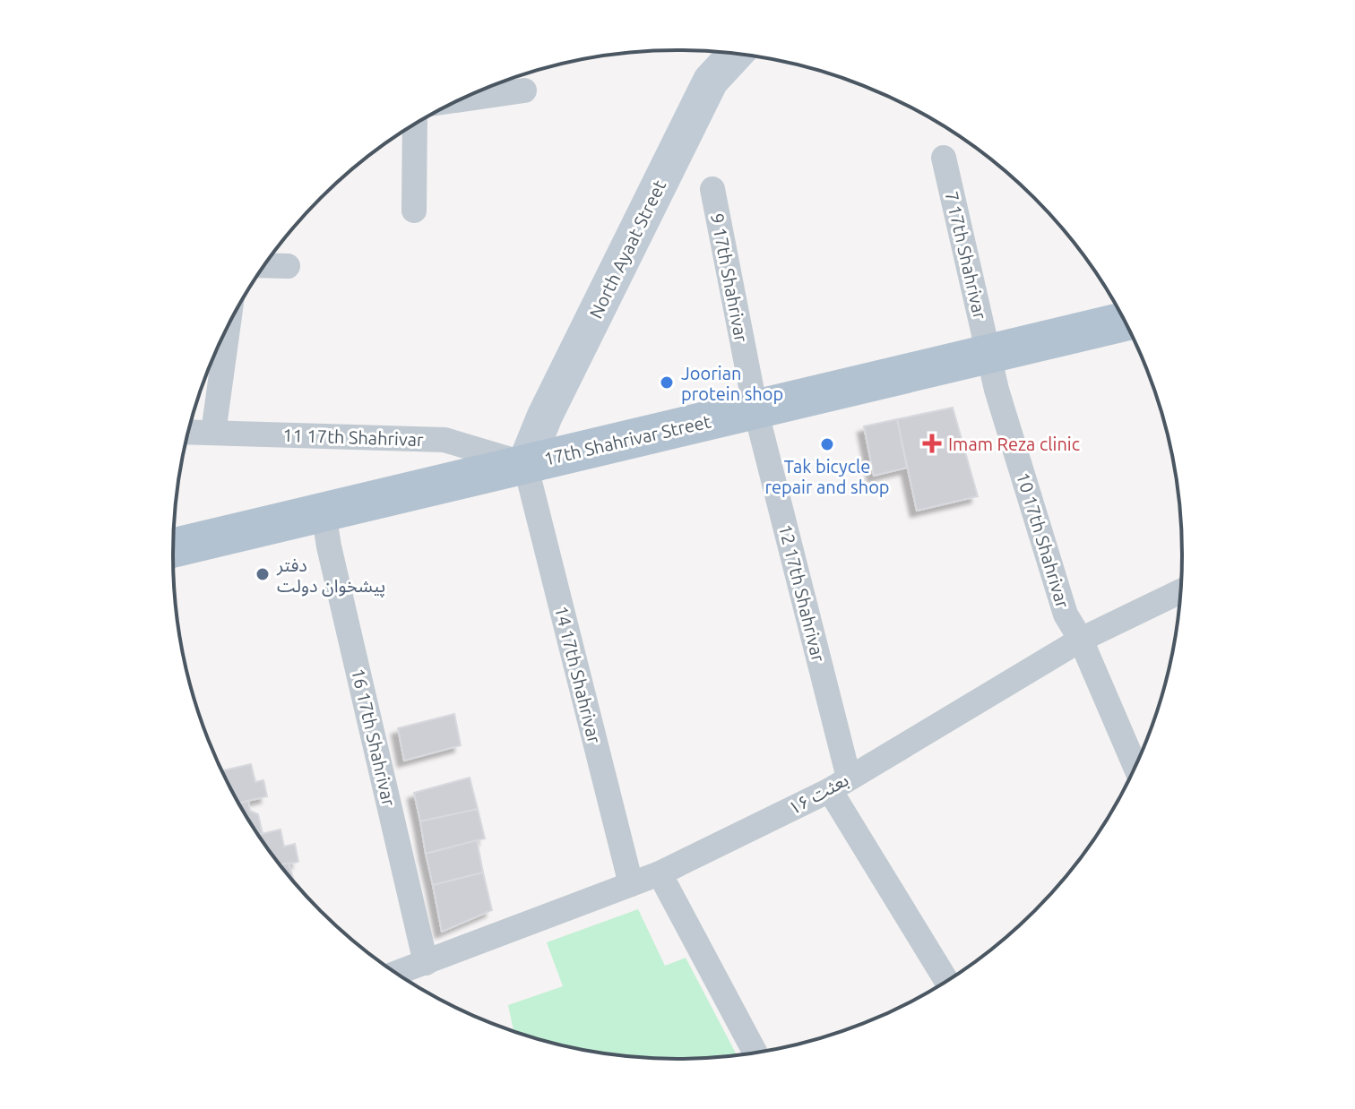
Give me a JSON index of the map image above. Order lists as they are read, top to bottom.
{
  "streets": {
    "main road": ["17th Shahrivar Street"],
    "street": [
      "North Ayaat Street",
      "7 17th Shahrivar",
      "9 17th Shahrivar",
      "11 17th Shahrivar",
      "10 17th Shahrivar",
      "12 17th Shahrivar",
      "14 17th Shahrivar",
      "16 17th Shahrivar",
      "بعثت ۱۶"
    ]
  },
  "crossings": [
    ["North Ayaat Street", "11 17th Shahrivar"],
    ["North Ayaat Street", "17th Shahrivar Street"],
    ["North Ayaat Street", "14 17th Shahrivar"],
    ["7 17th Shahrivar", "17th Shahrivar Street"],
    ["7 17th Shahrivar", "10 17th Shahrivar"],
    ["9 17th Shahrivar", "17th Shahrivar Street"],
    ["9 17th Shahrivar", "12 17th Shahrivar"],
    ["11 17th Shahrivar", "17th Shahrivar Street"],
    ["11 17th Shahrivar", "14 17th Shahrivar"],
    ["17th Shahrivar Street", "10 17th Shahrivar"],
    ["17th Shahrivar Street", "12 17th Shahrivar"],
    ["17th Shahrivar Street", "14 17th Shahrivar"],
    ["17th Shahrivar Street", "16 17th Shahrivar"],
    ["10 17th Shahrivar", "بعثت ۱۶"],
    ["12 17th Shahrivar", "بعثت ۱۶"],
    ["14 17th Shahrivar", "بعثت ۱۶"],
    ["16 17th Shahrivar", "بعثت ۱۶"]
  ],
  "places": {
    "other": ["Joorian protein shop", "Tak bicycle repair and shop", "دفتر پیشخوان دولت"],
    "health": ["Imam Reza clinic"]
  }
}
